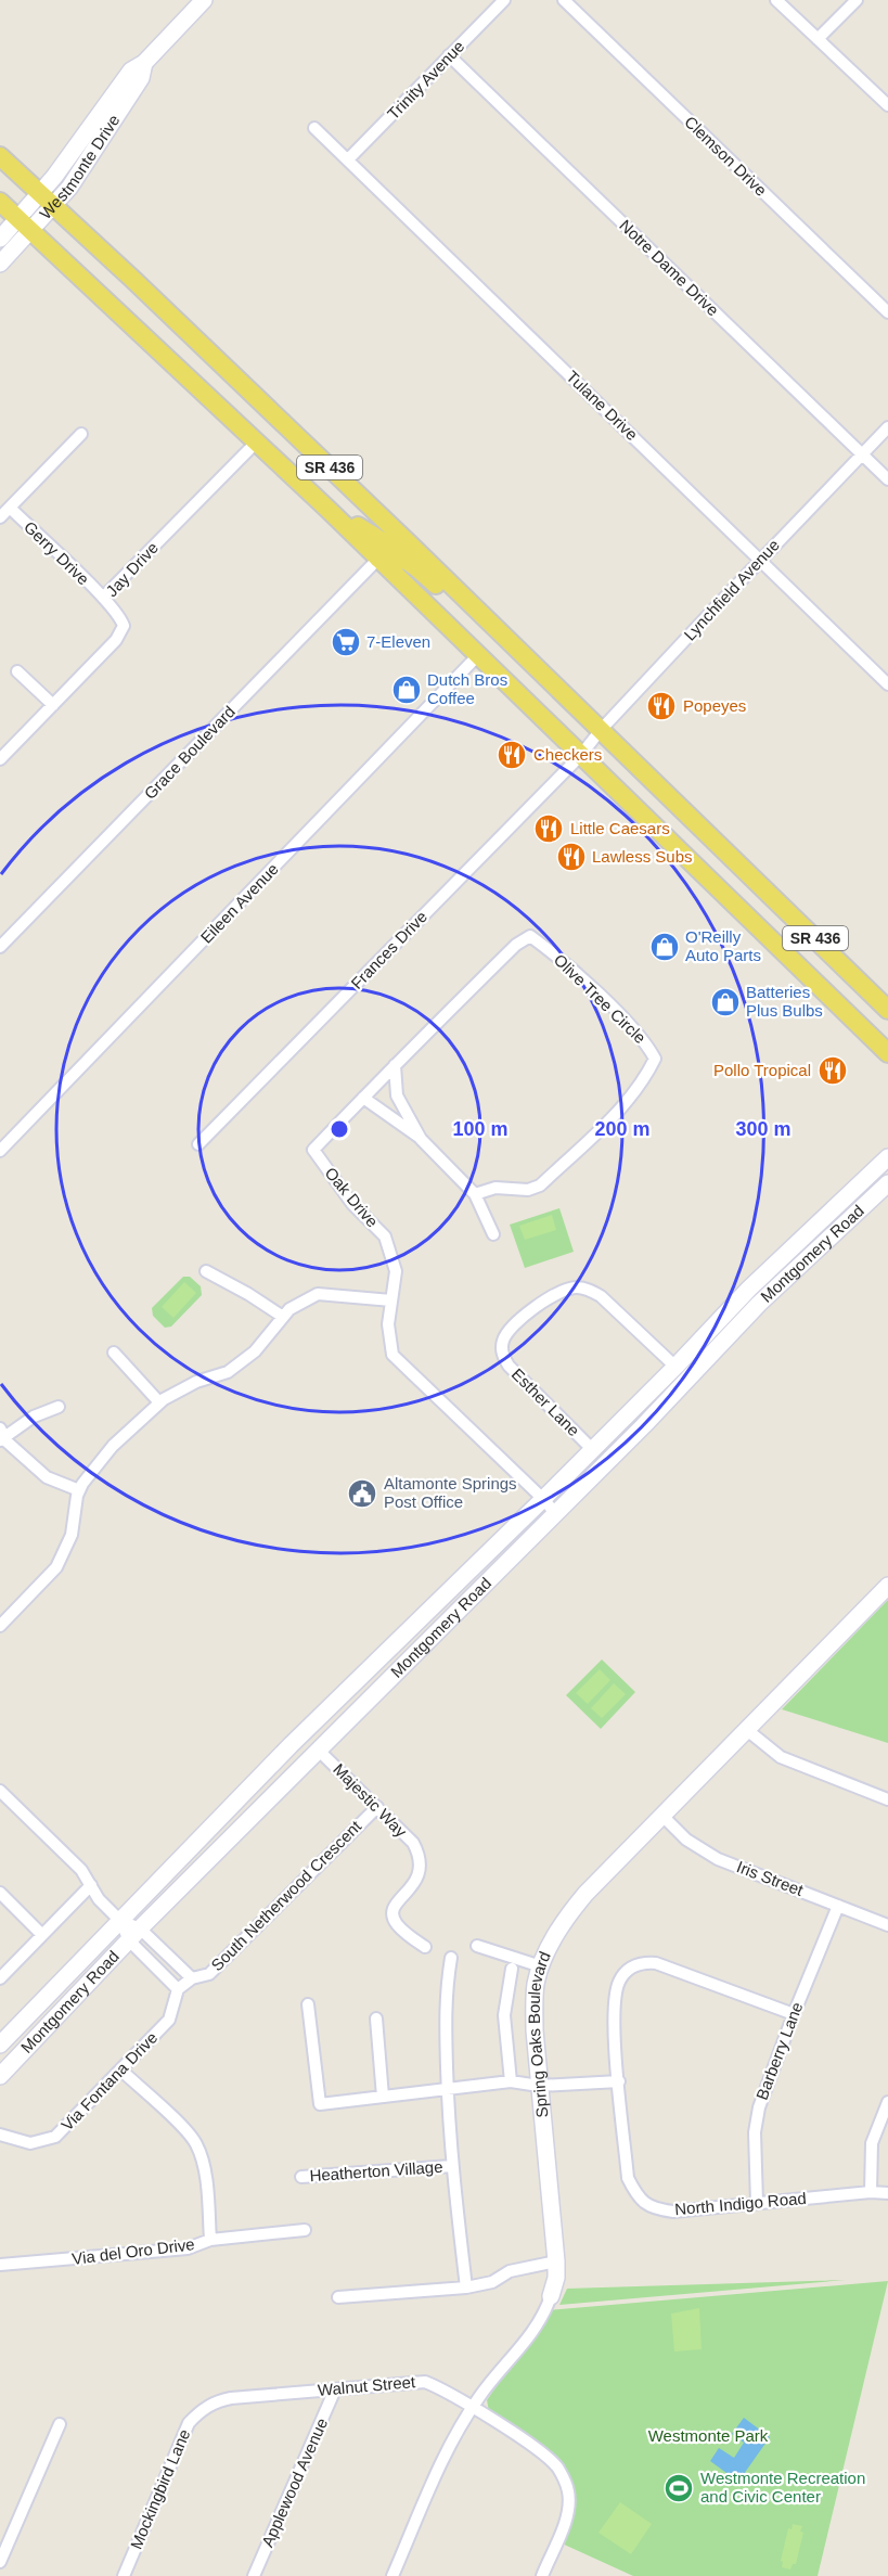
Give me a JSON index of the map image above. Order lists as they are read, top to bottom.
{
  "streets": {
    "main road": [
      "Westmonte Drive",
      "SR 436",
      "Montgomery Road",
      "Spring Oaks Boulevard"
    ],
    "street": [
      "Trinity Avenue",
      "Clemson Drive",
      "Notre Dame Drive",
      "Tulane Drive",
      "Gerry Drive",
      "Jay Drive",
      "Lynchfield Avenue",
      "Grace Boulevard",
      "Eileen Avenue",
      "Frances Drive",
      "Olive Tree Circle",
      "Oak Drive",
      "Esther Lane",
      "Majestic Way",
      "Iris Street",
      "South Netherwood Crescent",
      "Barberry Lane",
      "Via Fontana Drive",
      "Heatherton Village",
      "North Indigo Road",
      "Via del Oro Drive",
      "Walnut Street",
      "Applewood Avenue",
      "Mockingbird Lane"
    ]
  },
  "crossings": [
    ["Trinity Avenue", "Notre Dame Drive"],
    ["Trinity Avenue", "Tulane Drive"],
    ["Westmonte Drive", "SR 436"],
    ["Notre Dame Drive", "Lynchfield Avenue"],
    ["Tulane Drive", "Lynchfield Avenue"],
    ["SR 436", "Jay Drive"],
    ["SR 436", "Lynchfield Avenue"],
    ["SR 436", "Grace Boulevard"],
    ["SR 436", "Eileen Avenue"],
    ["SR 436", "Frances Drive"],
    ["Gerry Drive", "Jay Drive"],
    ["Lynchfield Avenue", "Frances Drive"],
    ["Olive Tree Circle", "Oak Drive"],
    ["Oak Drive", "Montgomery Road"],
    ["Montgomery Road", "Esther Lane"],
    ["Montgomery Road", "Majestic Way"],
    ["Majestic Way", "South Netherwood Crescent"],
    ["Iris Street", "Spring Oaks Boulevard"],
    ["Iris Street", "Barberry Lane"],
    ["Spring Oaks Boulevard", "Walnut Street"],
    ["Barberry Lane", "North Indigo Road"],
    ["Walnut Street", "Applewood Avenue"],
    ["Walnut Street", "Mockingbird Lane"]
  ],
  "parks": ["Westmonte Park"],
  "places": {
    "supermarket": ["7-Eleven"],
    "shop": ["Dutch Bros Coffee", "O'Reilly Auto Parts", "Batteries Plus Bulbs"],
    "restaurant": [
      "Popeyes",
      "Checkers",
      "Little Caesars",
      "Lawless Subs",
      "Pollo Tropical"
    ],
    "public building": ["Altamonte Springs Post Office"],
    "sports": ["Westmonte Recreation and Civic Center"]
  },
  "rings": ["100 m", "200 m", "300 m"]
}
